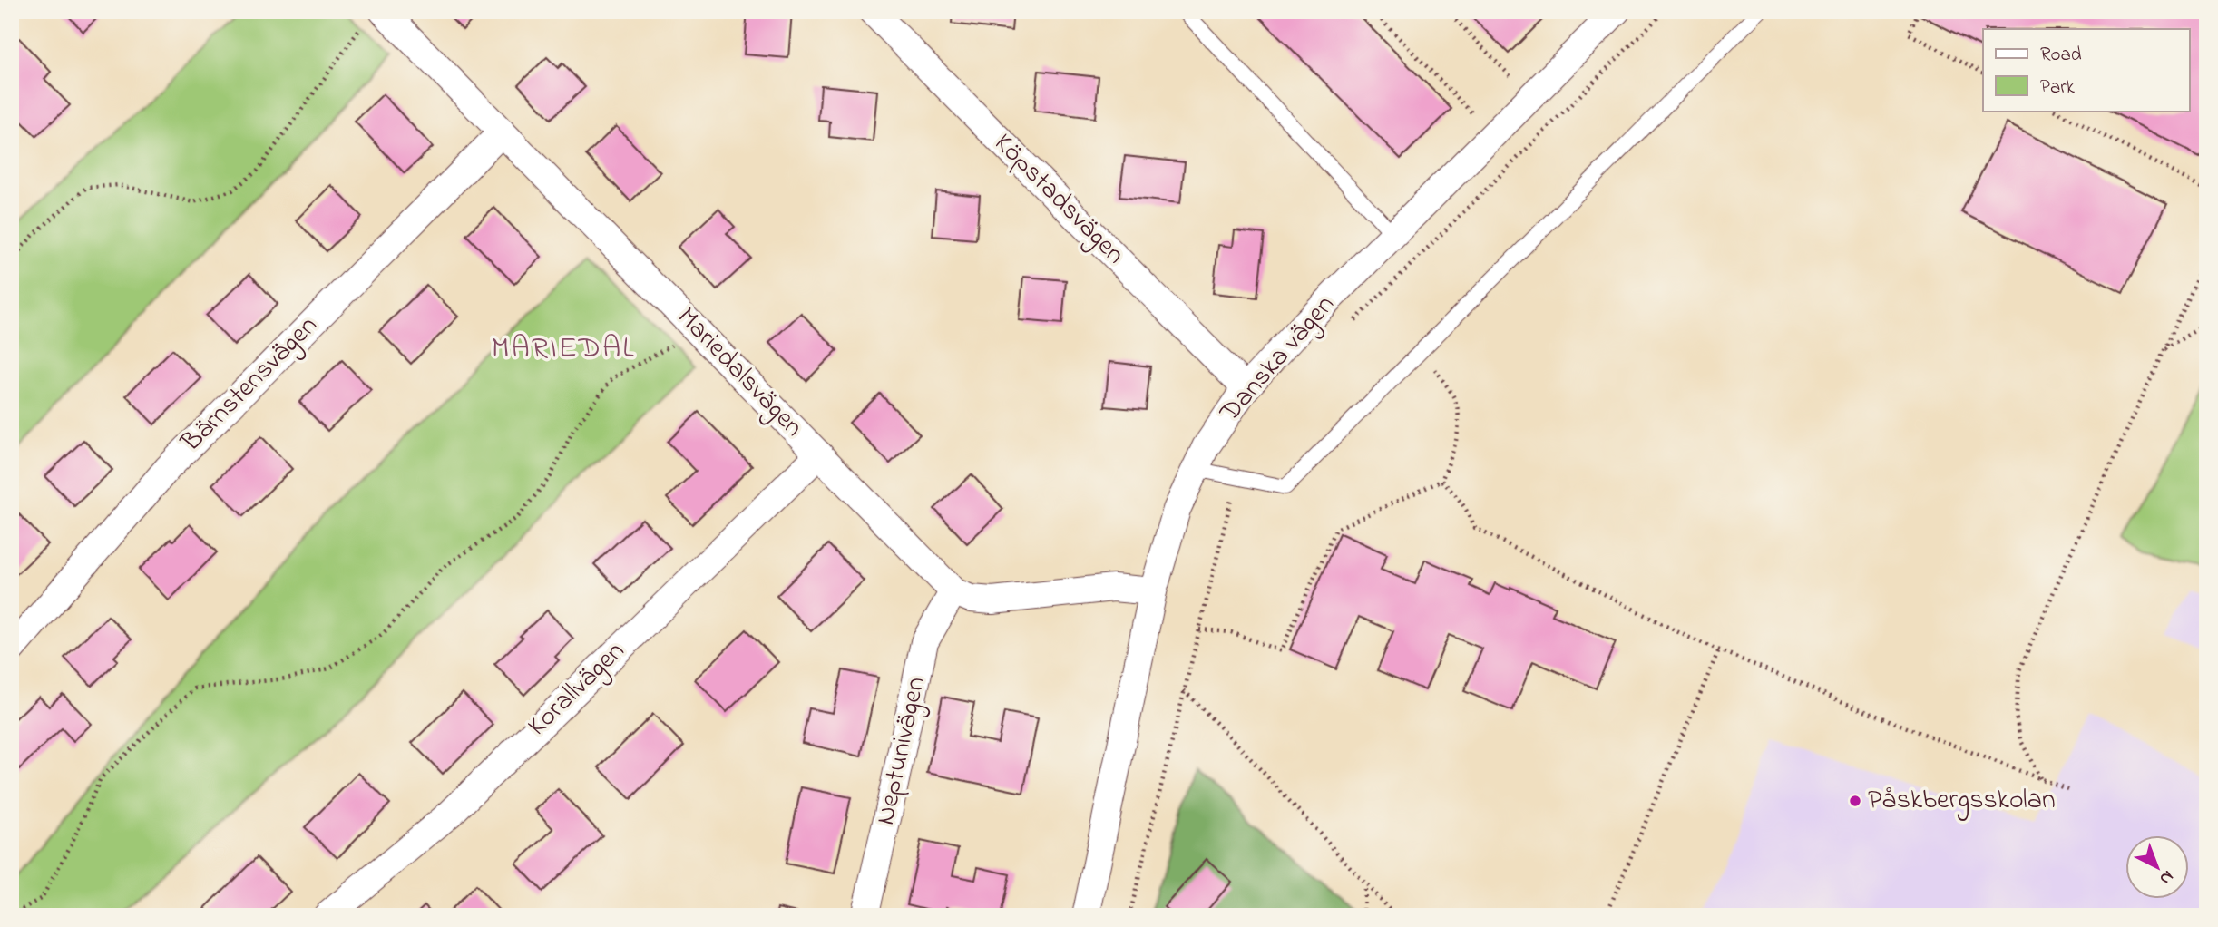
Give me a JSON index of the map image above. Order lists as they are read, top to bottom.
{
  "streets": {
    "street": [
      "Köpstadsvägen",
      "Danska vägen",
      "Mariedalsvägen",
      "Bärnstensvägen",
      "Korallvägen",
      "Neptunivägen"
    ]
  },
  "crossings": [
    ["Köpstadsvägen", "Danska vägen"],
    ["Mariedalsvägen", "Bärnstensvägen"],
    ["Mariedalsvägen", "Korallvägen"],
    ["Mariedalsvägen", "Neptunivägen"]
  ],
  "districts": ["MARIEDAL"],
  "places": ["Påskbergsskolan"],
  "legend": ["Road", "Park"],
  "north": "bottom right"
}
